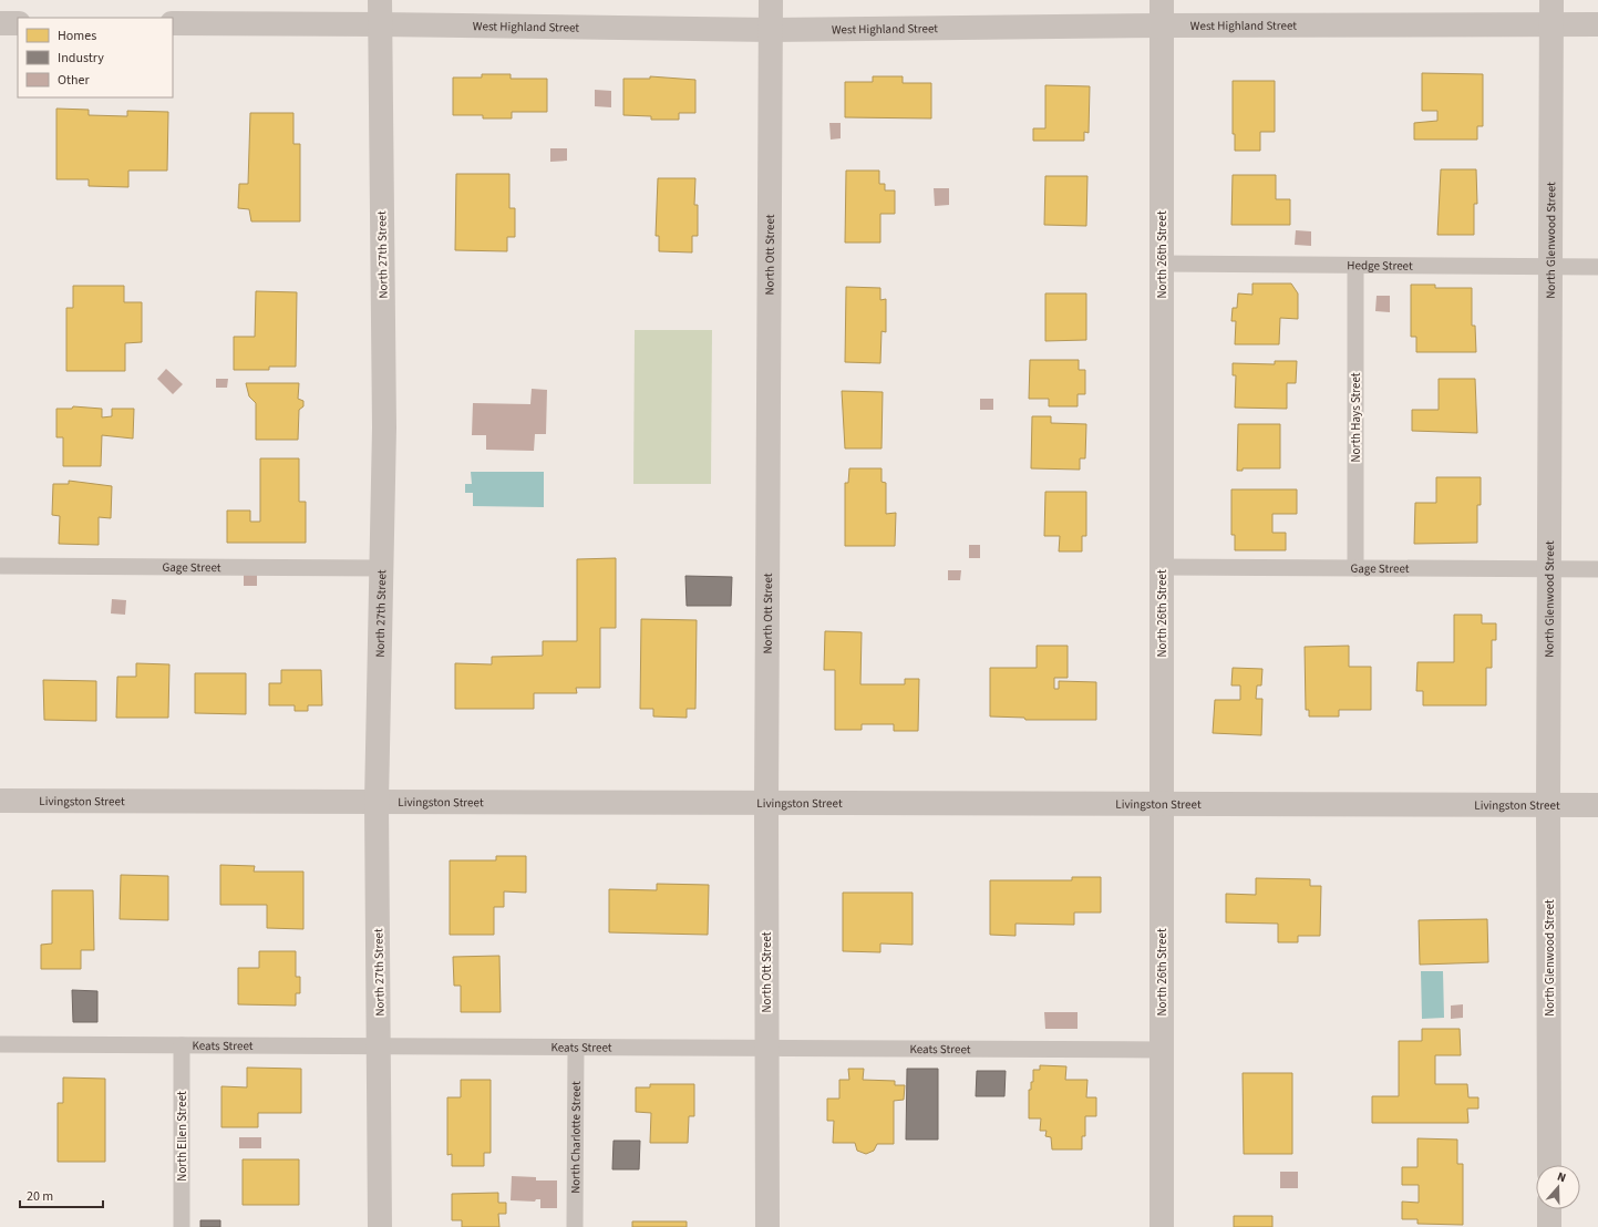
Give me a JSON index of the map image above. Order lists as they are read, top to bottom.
{
  "streets": {
    "street": [
      "West Highland Street",
      "North Glenwood Street",
      "North 27th Street",
      "North Ott Street",
      "North 26th Street",
      "Livingston Street"
    ],
    "lane": [
      "Hedge Street",
      "North Hays Street",
      "Gage Street",
      "Keats Street",
      "North Ellen Street",
      "North Charlotte Street"
    ]
  },
  "crossings": [
    ["West Highland Street", "North Glenwood Street"],
    ["West Highland Street", "North 27th Street"],
    ["West Highland Street", "North Ott Street"],
    ["West Highland Street", "North 26th Street"],
    ["North Glenwood Street", "Hedge Street"],
    ["North Glenwood Street", "Gage Street"],
    ["North Glenwood Street", "Livingston Street"],
    ["North 27th Street", "Gage Street"],
    ["North 27th Street", "Livingston Street"],
    ["North 27th Street", "Keats Street"],
    ["North Ott Street", "Livingston Street"],
    ["North Ott Street", "Keats Street"],
    ["North 26th Street", "Hedge Street"],
    ["North 26th Street", "Gage Street"],
    ["North 26th Street", "Livingston Street"],
    ["North 26th Street", "Keats Street"],
    ["Hedge Street", "North Hays Street"],
    ["North Hays Street", "Gage Street"],
    ["Keats Street", "North Ellen Street"],
    ["Keats Street", "North Charlotte Street"]
  ],
  "legend": ["Homes", "Industry", "Other"],
  "scale_bar": "20 m",
  "north": "top"
}
